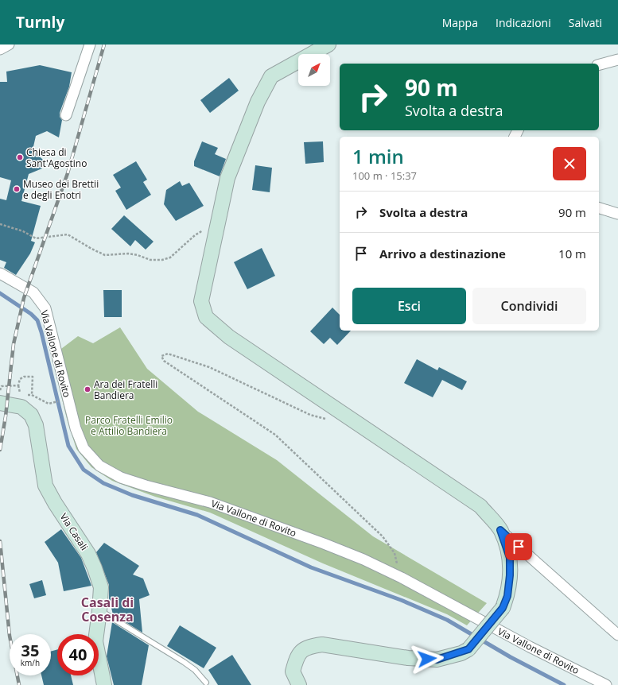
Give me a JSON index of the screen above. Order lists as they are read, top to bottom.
{
  "streets": {
    "street": ["Via Vallone di Rovito", "Via Casali"]
  },
  "districts": ["Casali di Cosenza"],
  "parks": ["Parco Fratelli Emilio e Attilio Bandiera"],
  "places": ["Chiesa di Sant'Agostino", "Museo dei Brettii e degli Enotri", "Ara dei Fratelli Bandiera"],
  "north": "top right",
  "page": {
    "header": "Turnly",
    "nav": ["Mappa", "Indicazioni", "Salvati"],
    "turn": ["90 m", "Svolta a destra"],
    "heading": ["1 min", "100 m · 15:37"],
    "list": [
      {
        "name": "Svolta a destra",
        "value": "90 m"
      },
      {
        "name": "Arrivo a destinazione",
        "value": "10 m"
      }
    ],
    "buttons": ["Esci", "Condividi"],
    "speed": "35 km/h",
    "limit": "40"
  }
}
